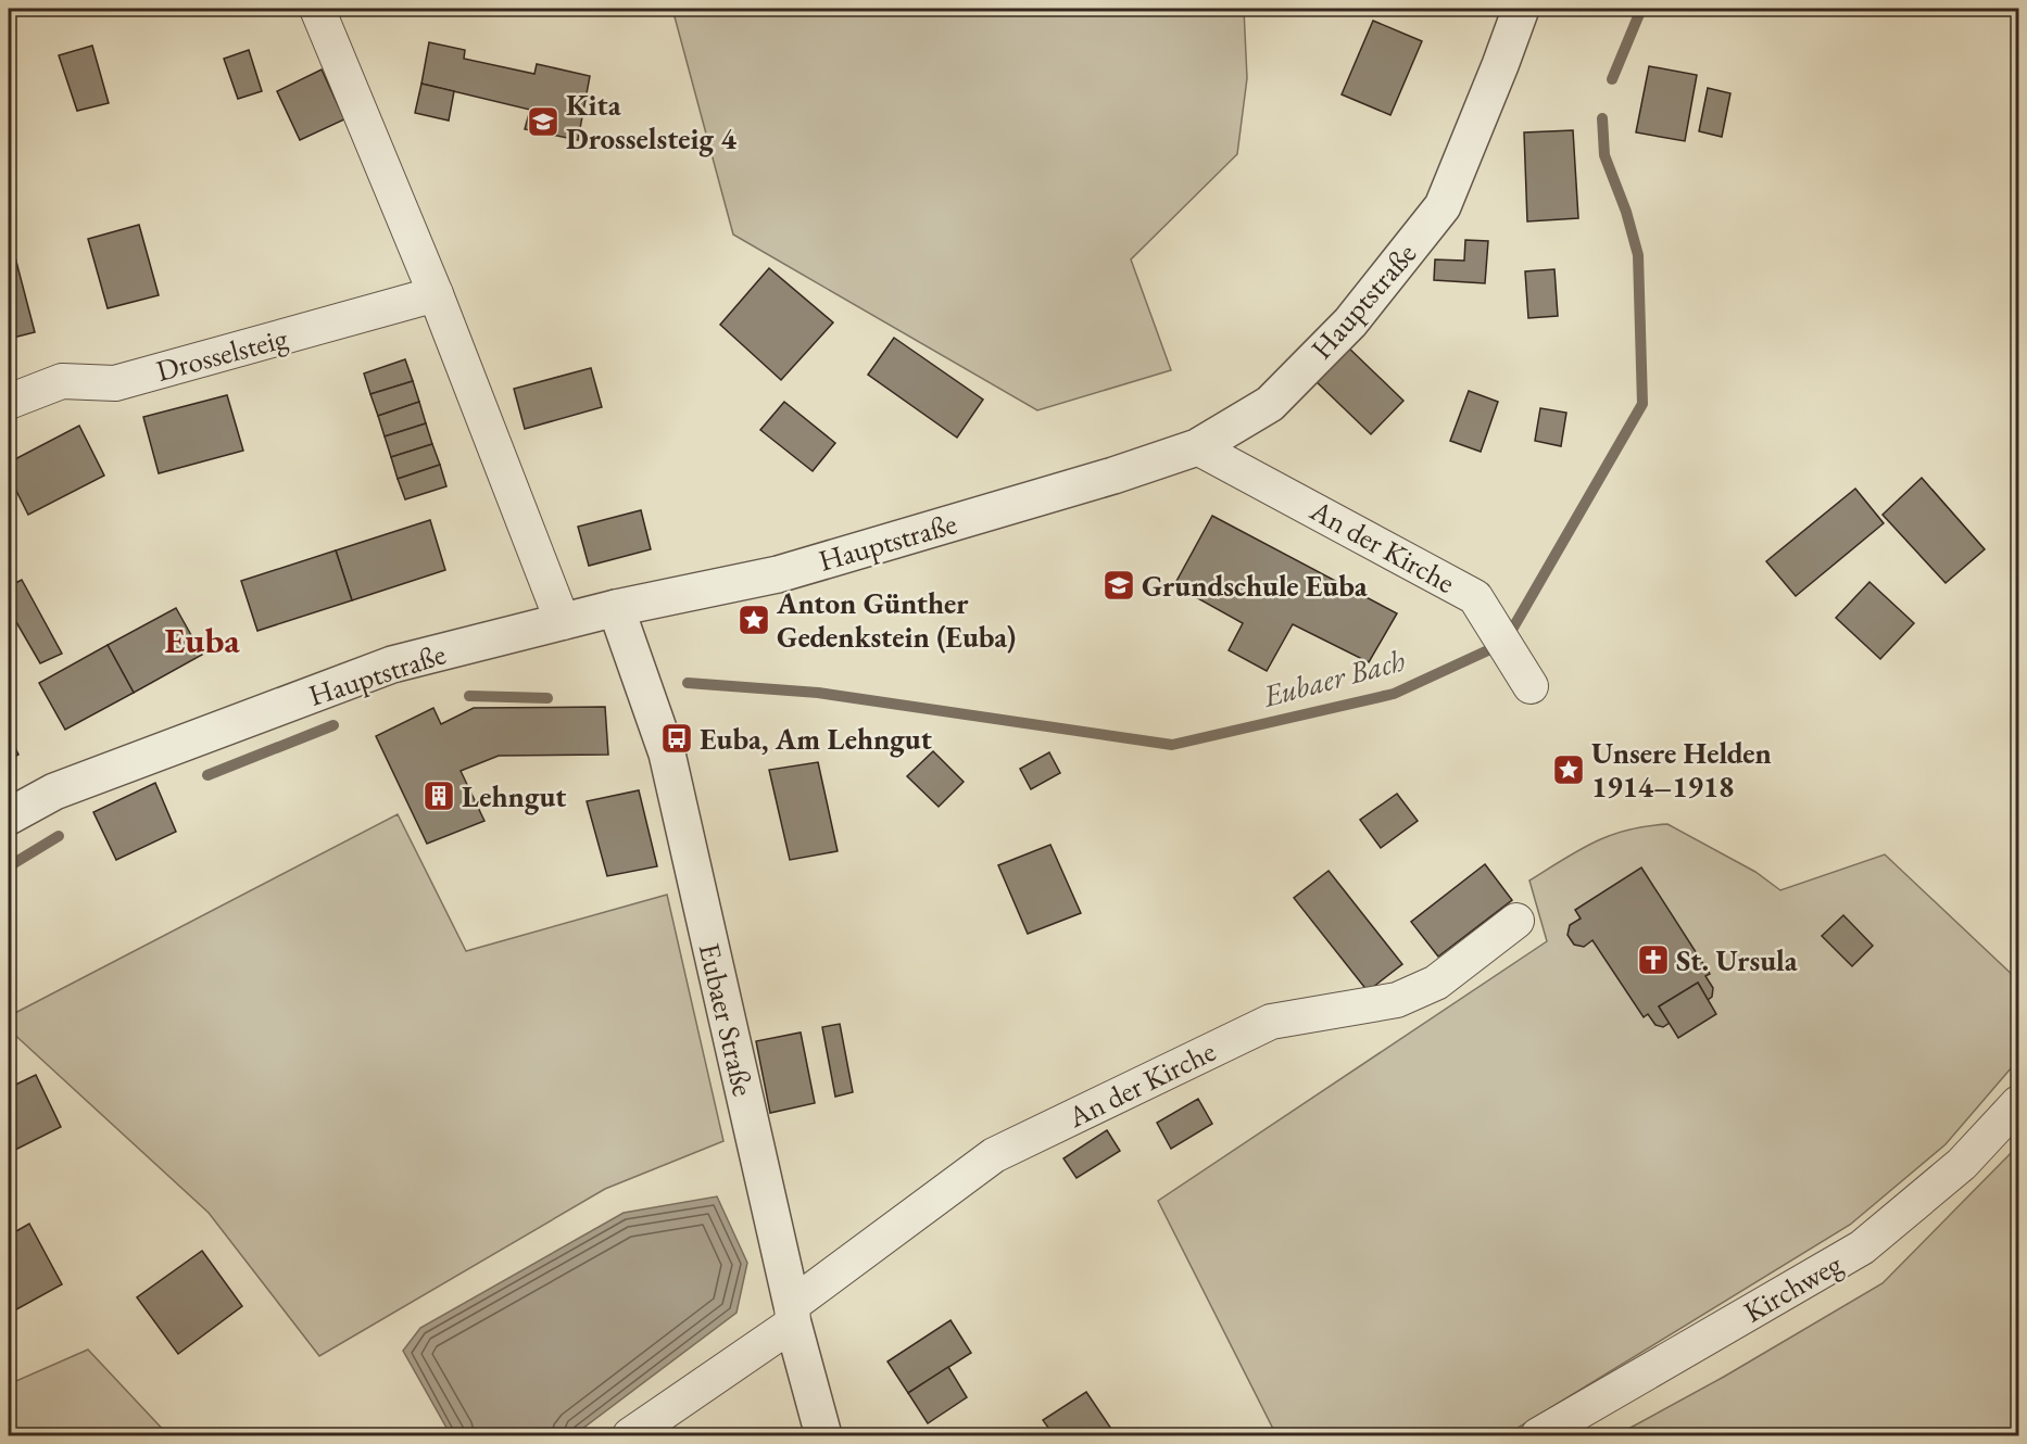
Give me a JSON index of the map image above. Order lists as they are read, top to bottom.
{
  "streets": {
    "street": [
      "Hauptstraße",
      "Drosselsteig",
      "An der Kirche",
      "Eubaer Straße",
      "Kirchweg"
    ]
  },
  "crossings": [
    ["Hauptstraße", "An der Kirche"],
    ["Hauptstraße", "Eubaer Straße"],
    ["An der Kirche", "Eubaer Straße"]
  ],
  "districts": ["Euba"],
  "water": ["Eubaer Bach"],
  "places": {
    "school or university": ["Kita Drosselsteig 4", "Grundschule Euba"],
    "place": ["Anton Günther Gedenkstein (Euba)", "Unsere Helden 1914–1918"],
    "bus stop": ["Euba, Am Lehngut"],
    "building": ["Lehngut"],
    "church": ["St. Ursula"]
  }
}
